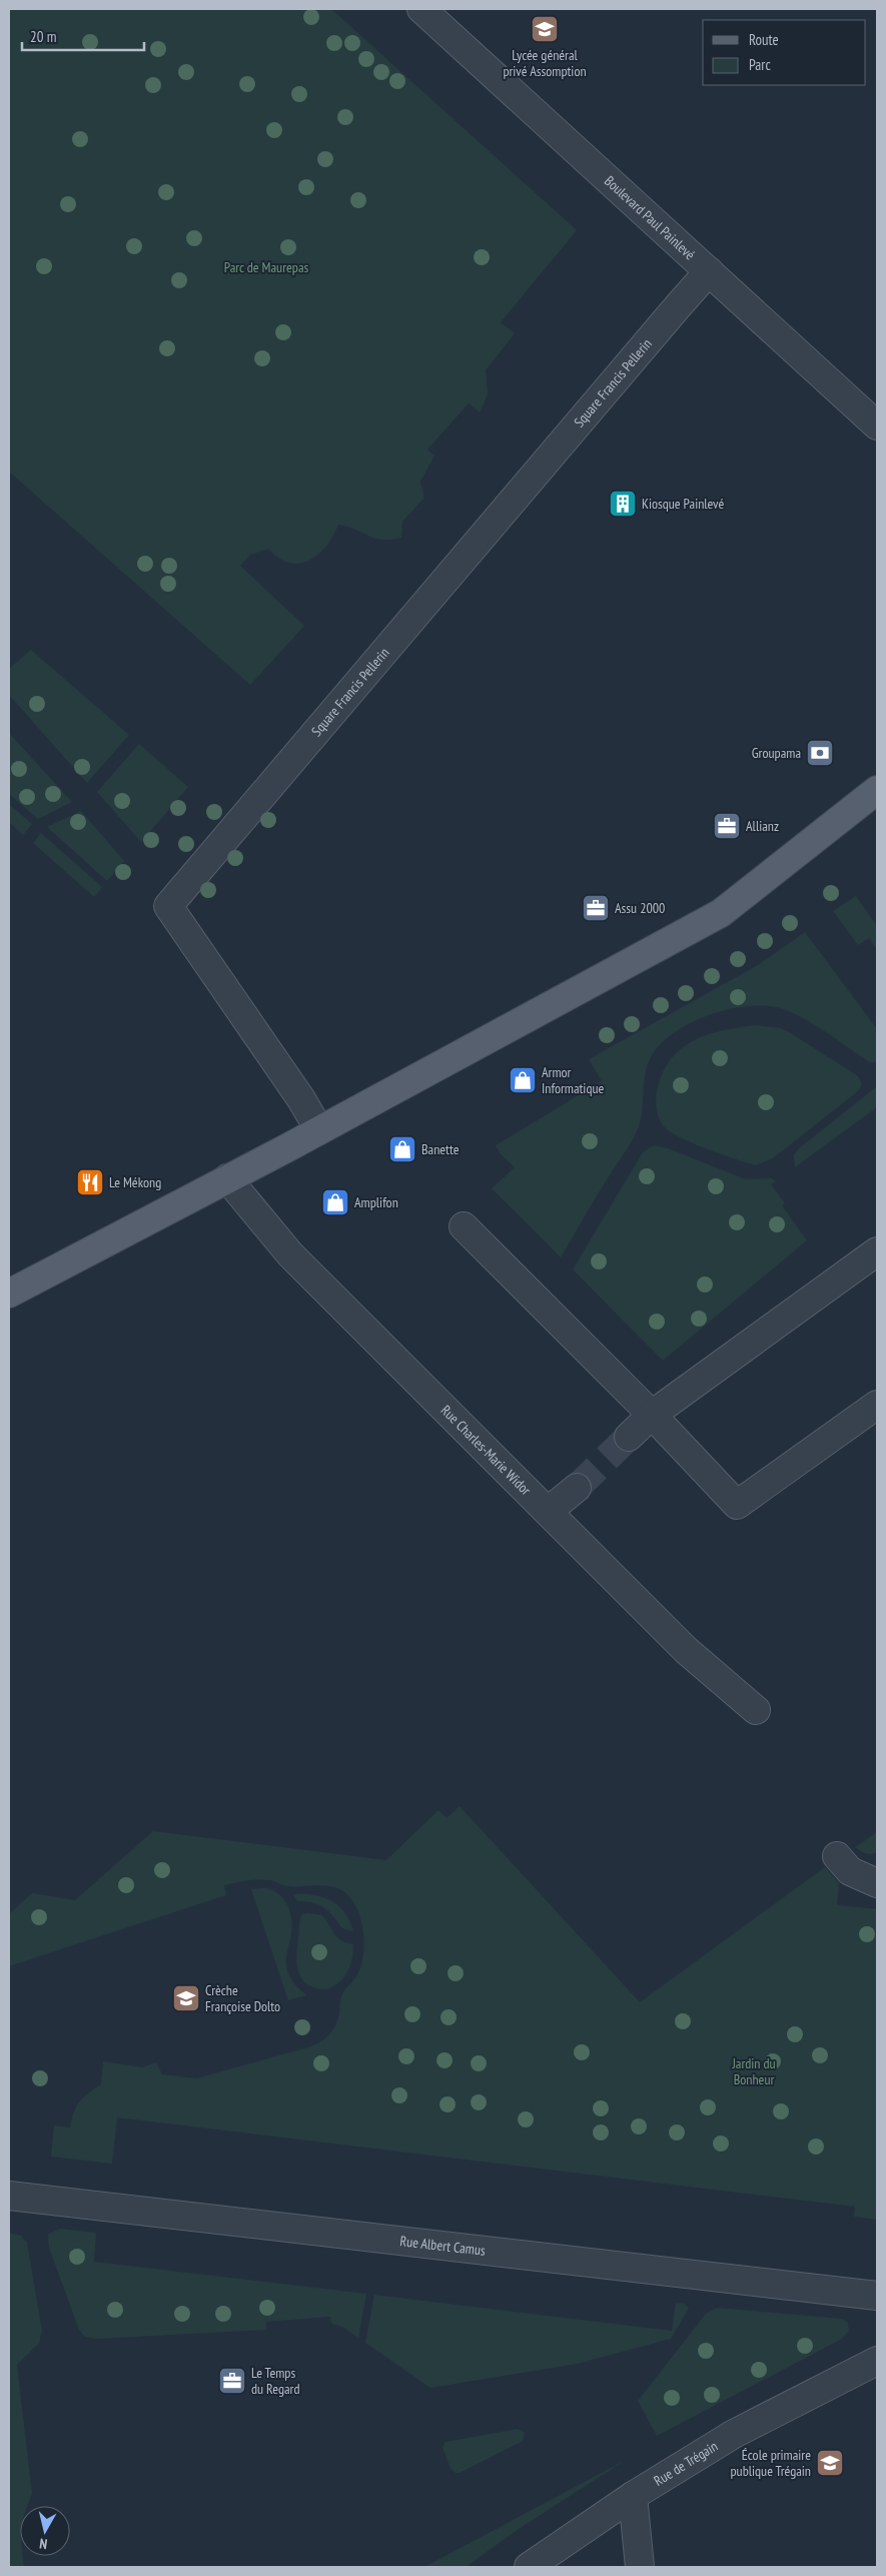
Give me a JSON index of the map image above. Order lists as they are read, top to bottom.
{
  "streets": {
    "street": [
      "Boulevard Paul Painlevé",
      "Square Francis Pellerin",
      "Rue Charles-Marie Widor",
      "Rue Albert Camus",
      "Rue de Trégain"
    ]
  },
  "crossings": [
    ["Boulevard Paul Painlevé", "Square Francis Pellerin"]
  ],
  "parks": ["Parc de Maurepas", "Jardin du Bonheur"],
  "places": {
    "school or university": ["Lycée général privé Assomption", "Crèche Françoise Dolto", "École primaire publique Trégain"],
    "building": ["Kiosque Painlevé"],
    "bank": ["Groupama"],
    "office": ["Allianz", "Assu 2000", "Le Temps du Regard"],
    "shop": ["Armor Informatique", "Banette", "Amplifon"],
    "restaurant": ["Le Mékong"]
  },
  "legend": ["Route", "Parc"],
  "scale_bar": "20 m",
  "north": "bottom"
}
